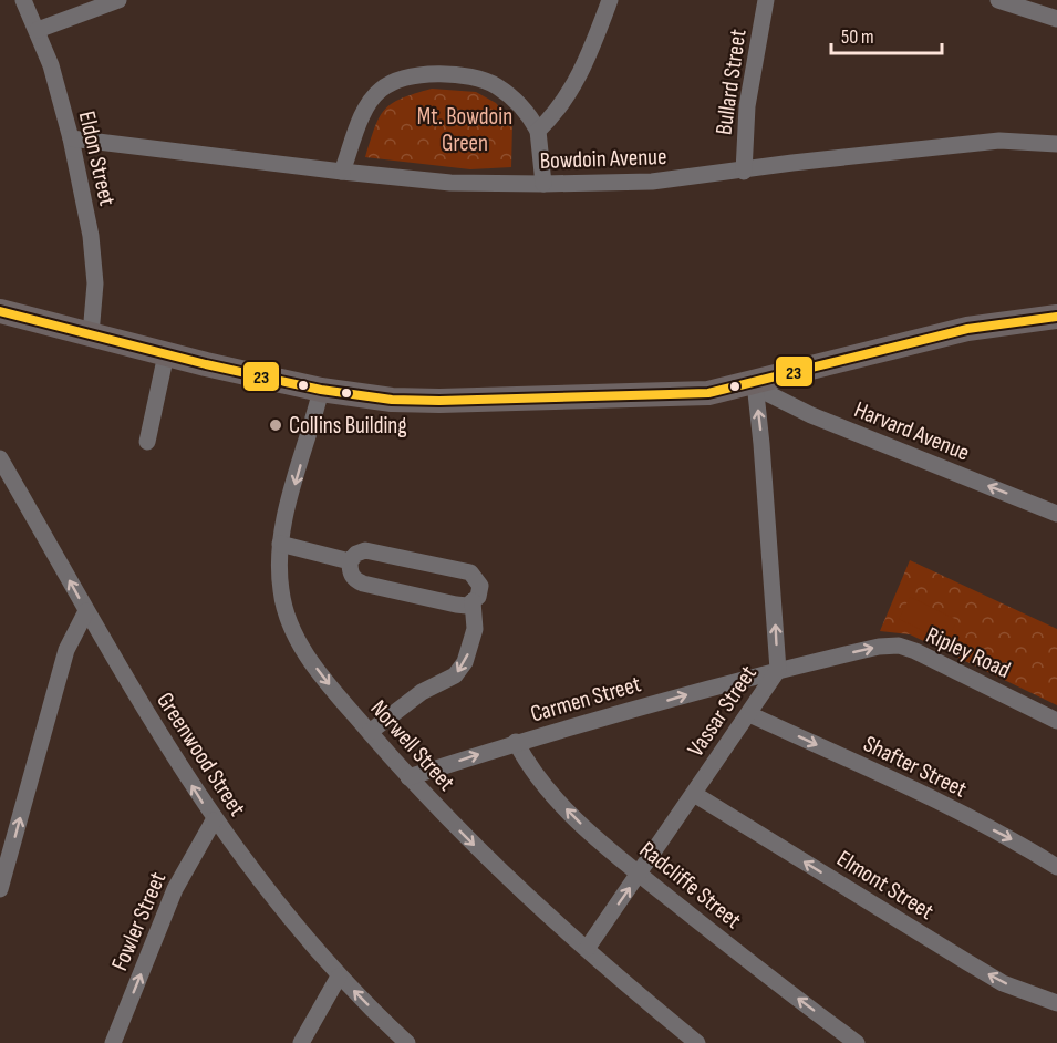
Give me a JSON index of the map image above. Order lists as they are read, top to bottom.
{
  "streets": {
    "street": [
      "Bullard Street",
      "Eldon Street",
      "Bowdoin Avenue",
      "Harvard Avenue",
      "Ripley Road",
      "Carmen Street",
      "Vassar Street",
      "Norwell Street",
      "Greenwood Street",
      "Shafter Street",
      "Radcliffe Street",
      "Elmont Street",
      "Fowler Street"
    ]
  },
  "crossings": [
    ["Bullard Street", "Bowdoin Avenue"],
    ["Eldon Street", "Bowdoin Avenue"],
    ["Harvard Avenue", "Vassar Street"],
    ["Ripley Road", "Carmen Street"],
    ["Ripley Road", "Vassar Street"],
    ["Carmen Street", "Vassar Street"],
    ["Carmen Street", "Norwell Street"],
    ["Carmen Street", "Radcliffe Street"],
    ["Vassar Street", "Norwell Street"],
    ["Vassar Street", "Shafter Street"],
    ["Vassar Street", "Radcliffe Street"],
    ["Vassar Street", "Elmont Street"],
    ["Greenwood Street", "Fowler Street"]
  ],
  "one_way": [
    "Harvard Avenue",
    "Ripley Road",
    "Carmen Street",
    "Vassar Street",
    "Norwell Street",
    "Greenwood Street",
    "Shafter Street",
    "Radcliffe Street",
    "Elmont Street",
    "Fowler Street"
  ],
  "parks": ["Mt. Bowdoin Green"],
  "places": ["Collins Building"],
  "lines": ["transit line 23"],
  "scale_bar": "50 m"
}
